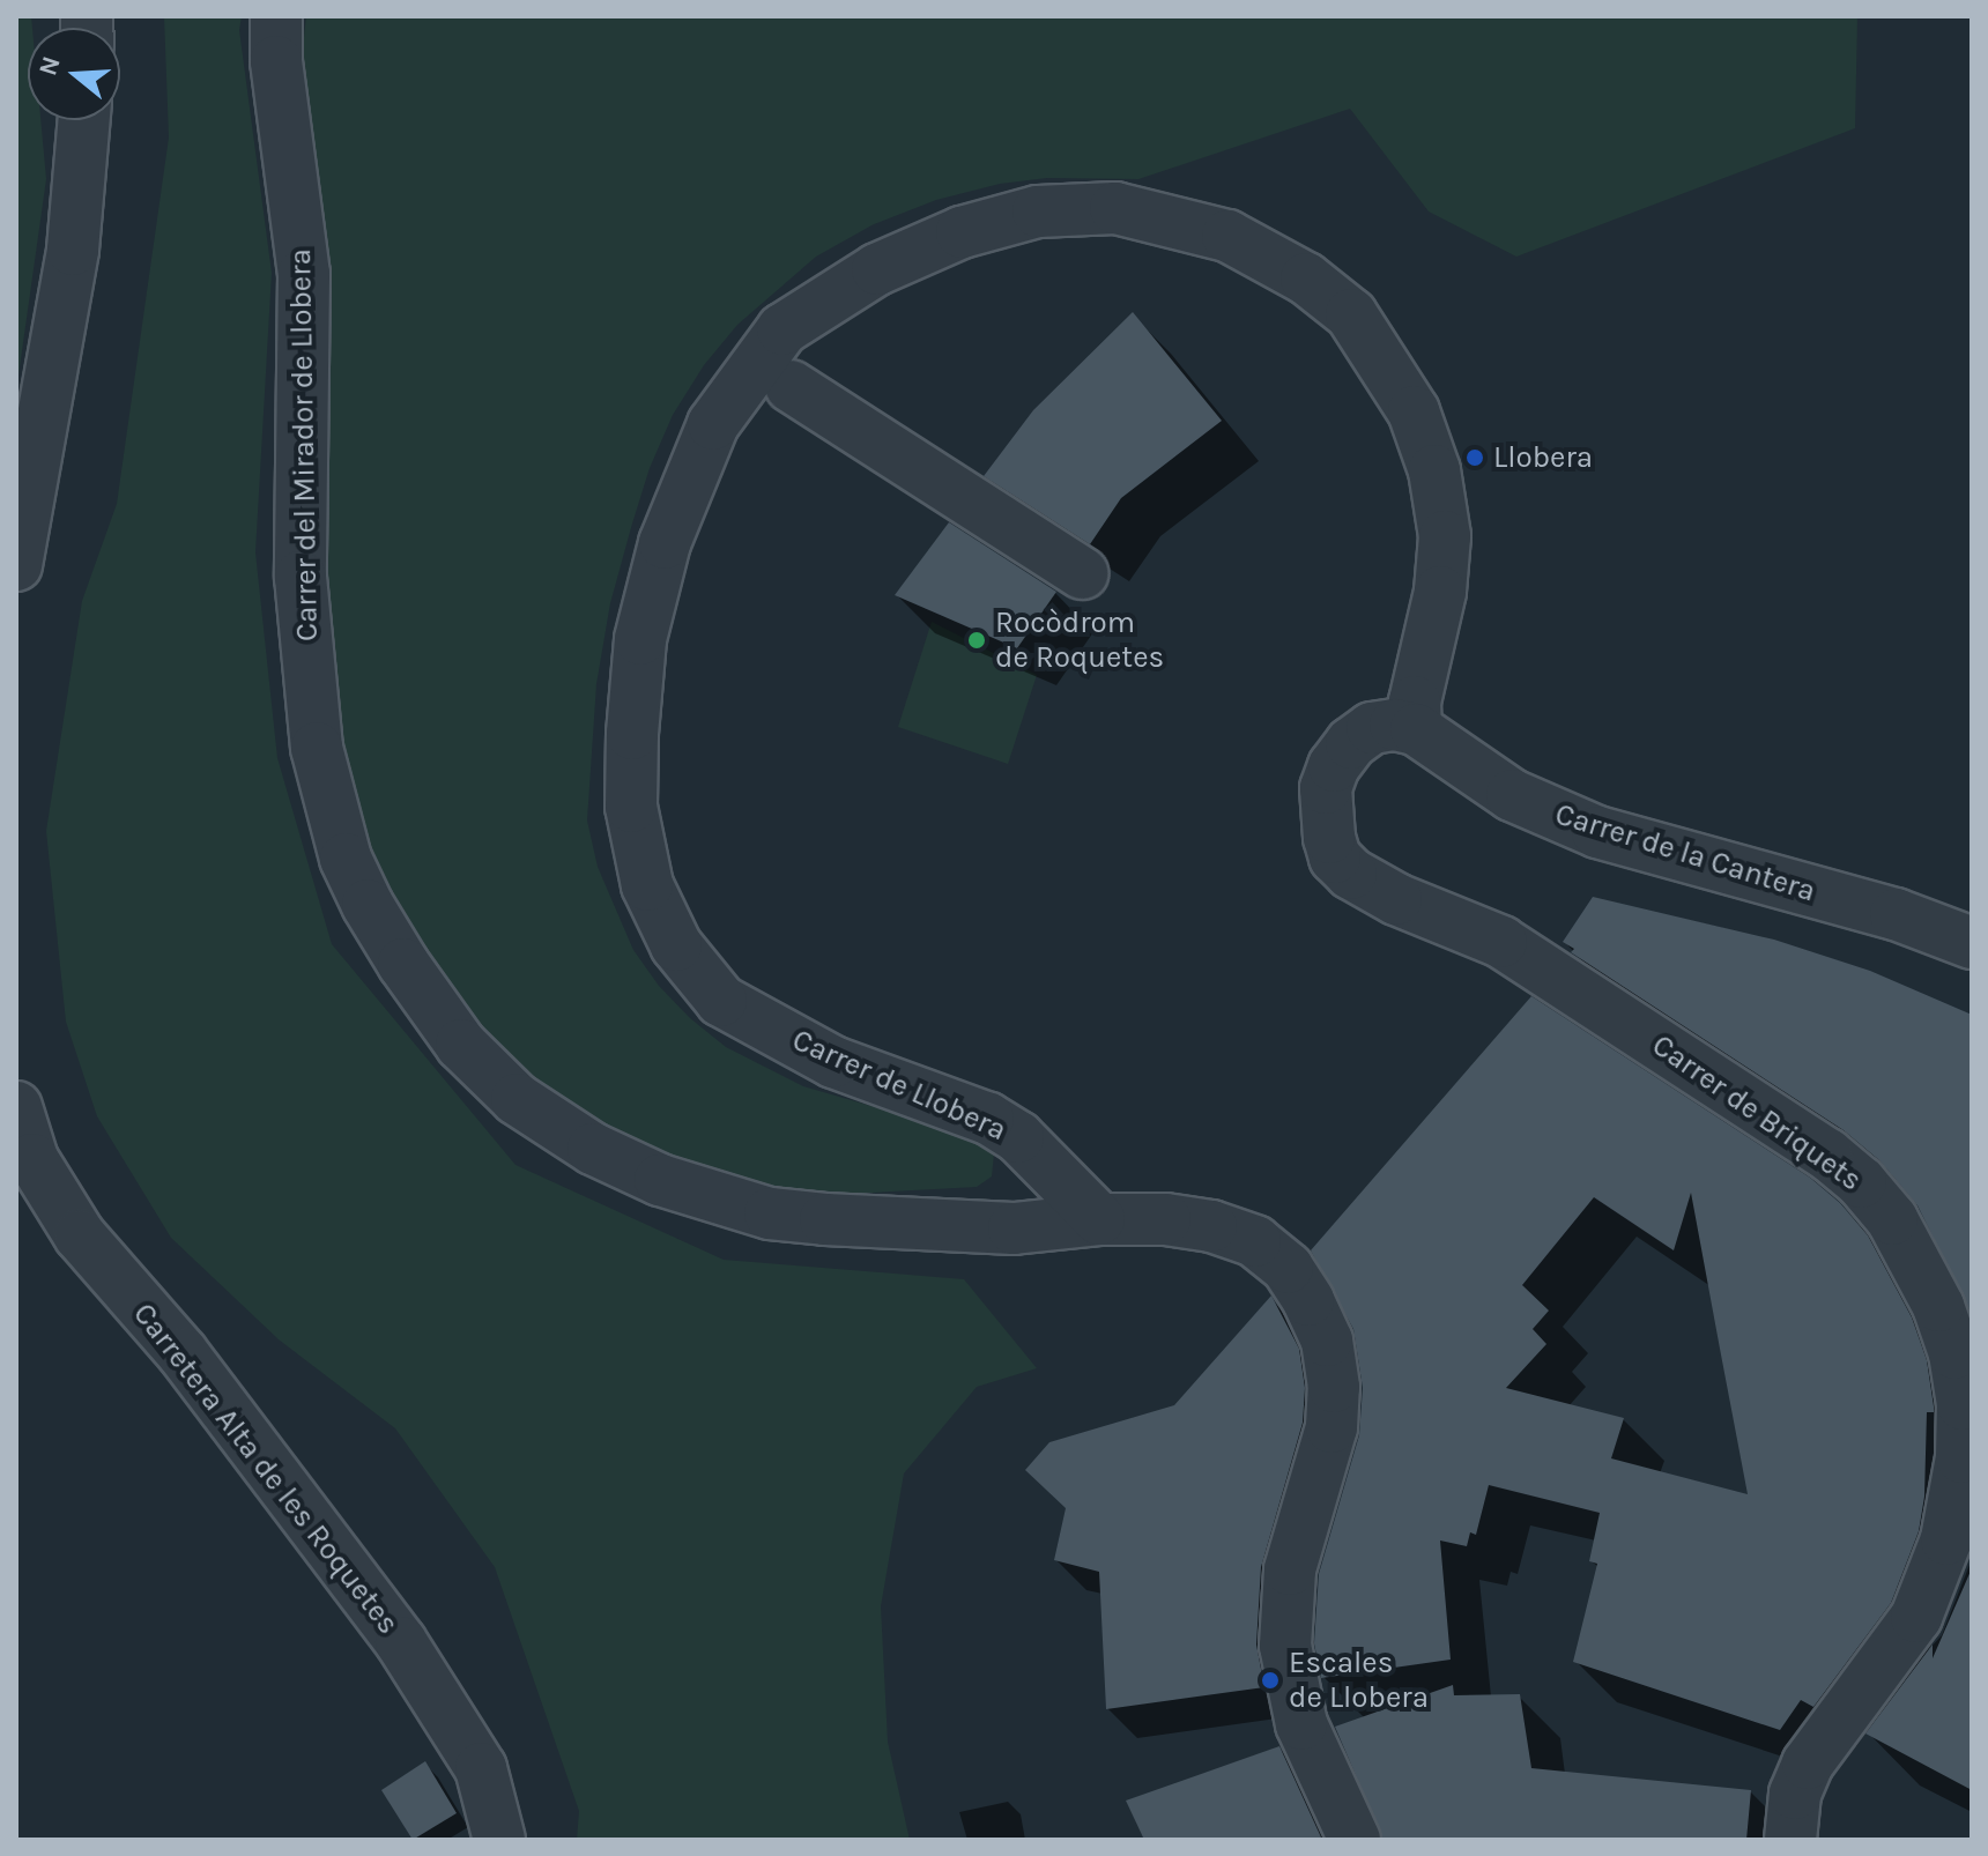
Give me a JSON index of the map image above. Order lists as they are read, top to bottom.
{
  "streets": {
    "street": [
      "Carrer del Mirador de Llobera",
      "Carrer de la Cantera",
      "Carrer de Llobera",
      "Carrer de Briquets",
      "Carretera Alta de les Roquetes"
    ]
  },
  "crossings": [
    ["Carrer del Mirador de Llobera", "Carrer de Llobera"],
    ["Carrer de la Cantera", "Carrer de Llobera"],
    ["Carrer de la Cantera", "Carrer de Briquets"],
    ["Carrer de Llobera", "Carrer de Briquets"]
  ],
  "places": ["Llobera", "Rocòdrom de Roquetes", "Escales de Llobera"],
  "north": "left"
}
